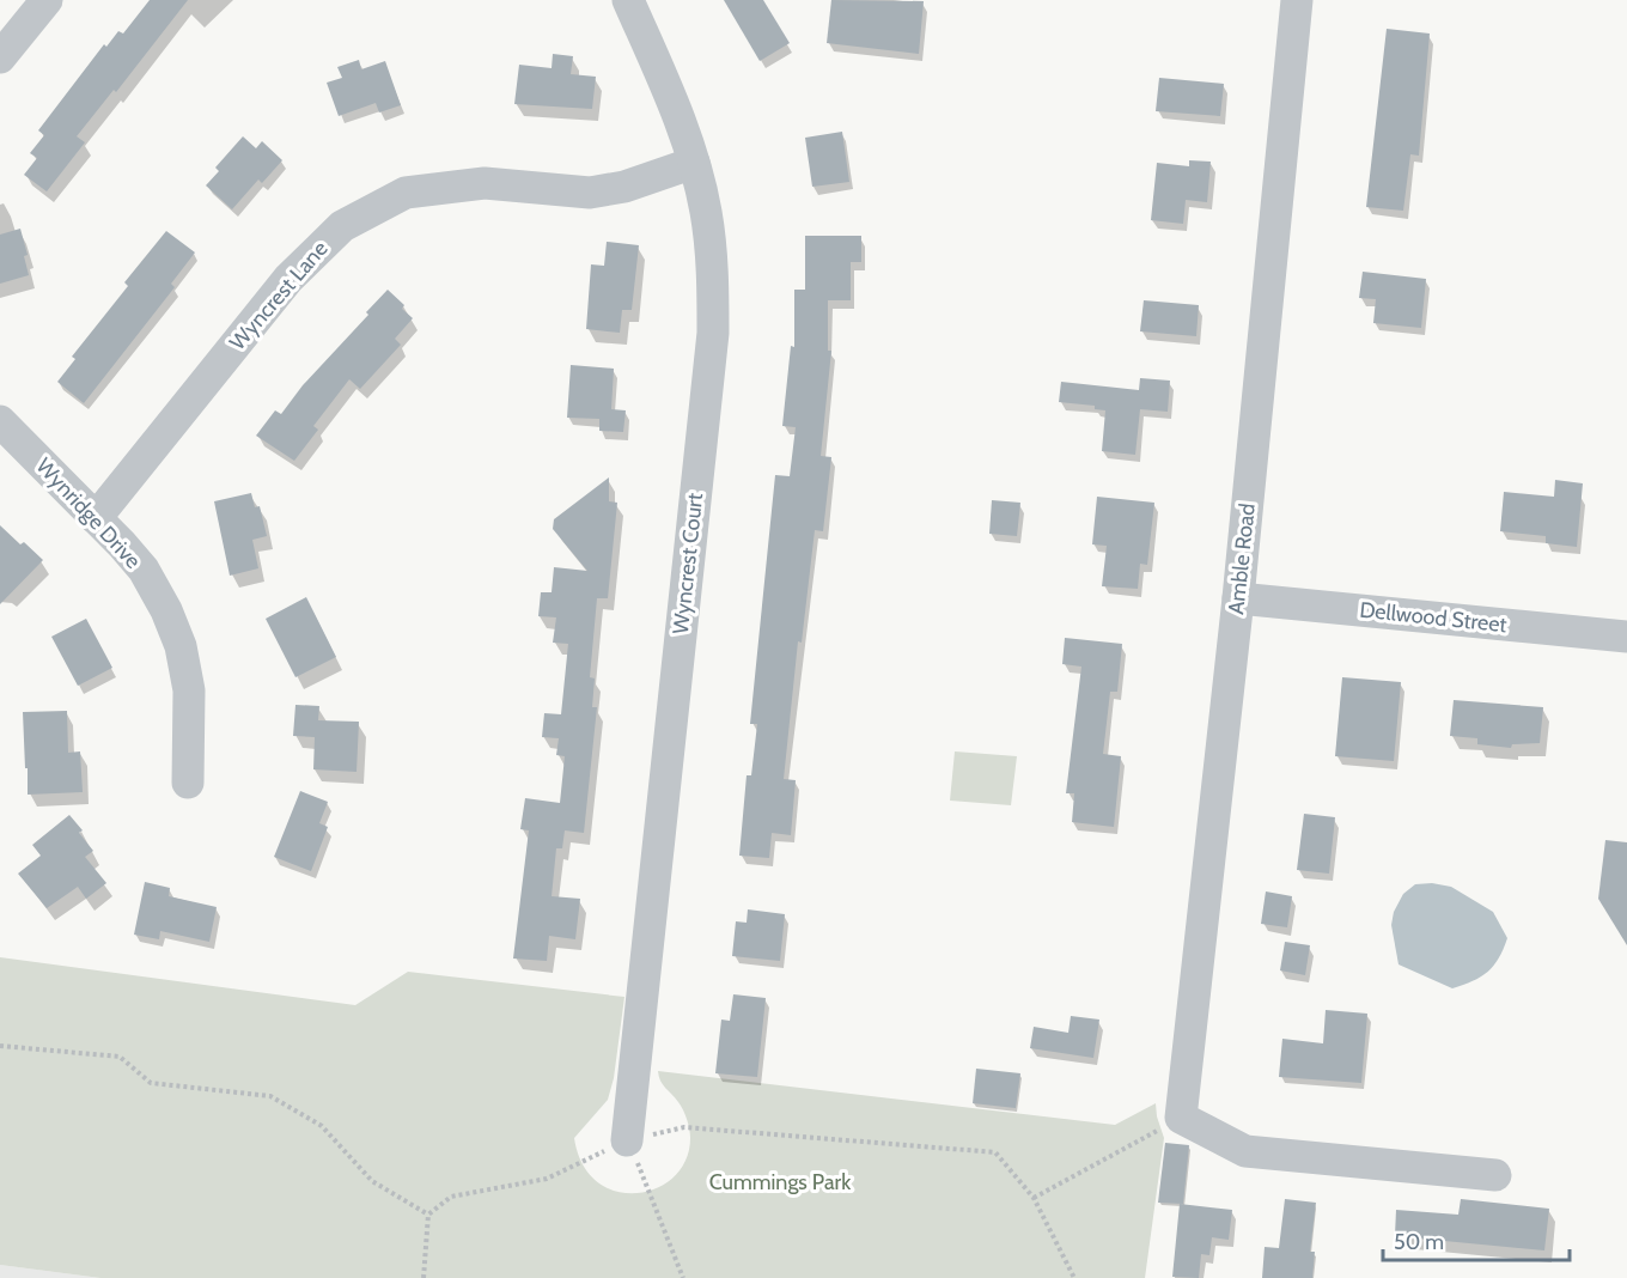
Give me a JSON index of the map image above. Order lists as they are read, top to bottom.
{
  "streets": {
    "street": [
      "Wyncrest Lane",
      "Wynridge Drive",
      "Amble Road",
      "Wyncrest Court",
      "Dellwood Street"
    ]
  },
  "crossings": [
    ["Wyncrest Lane", "Wynridge Drive"],
    ["Wyncrest Lane", "Wyncrest Court"],
    ["Amble Road", "Dellwood Street"]
  ],
  "parks": ["Cummings Park"],
  "scale_bar": "50 m"
}
